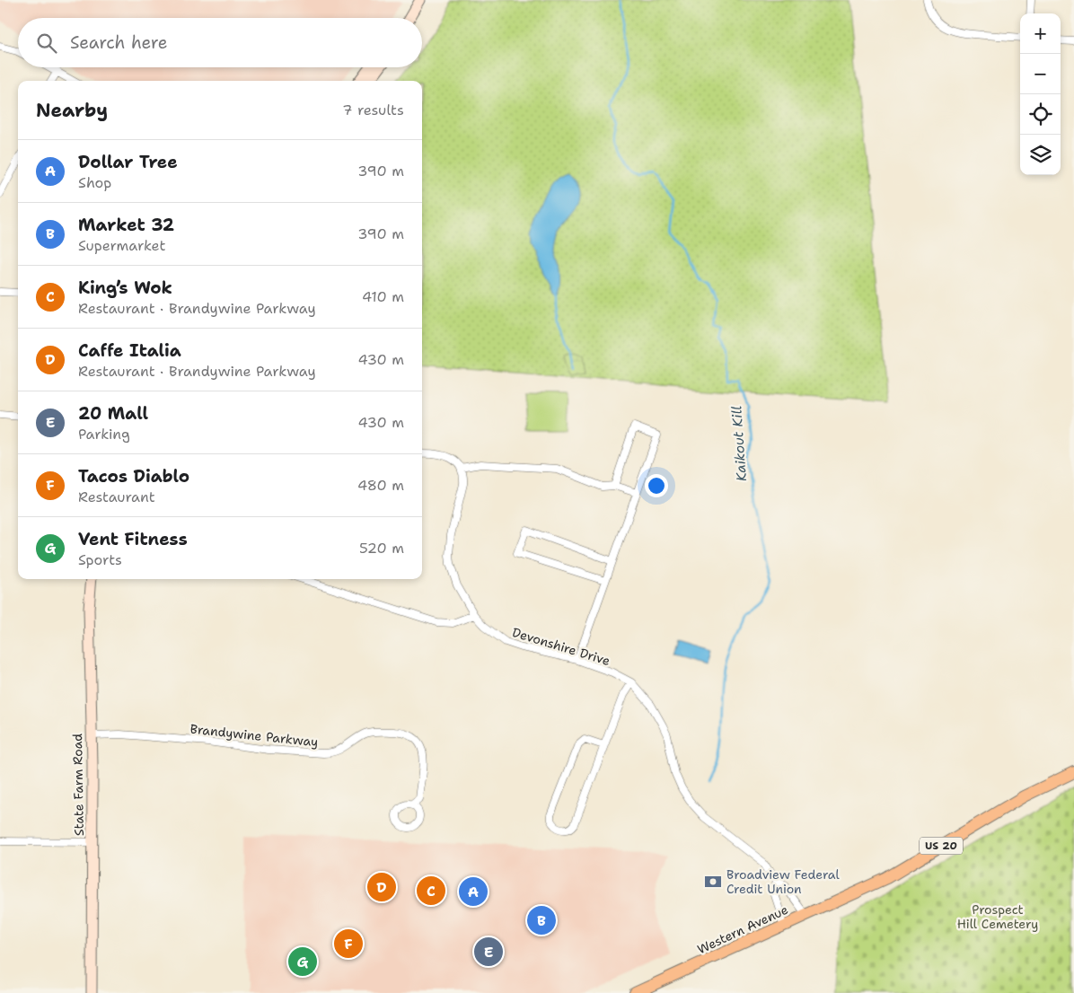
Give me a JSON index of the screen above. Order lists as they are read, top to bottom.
{
  "streets": {
    "main road": ["State Farm Road", "US 20", "Western Avenue"],
    "street": ["Devonshire Drive", "Brandywine Parkway"]
  },
  "crossings": [
    ["Devonshire Drive", "Western Avenue"],
    ["Brandywine Parkway", "State Farm Road"]
  ],
  "water": ["Kaikout Kill"],
  "parks": ["Prospect Hill Cemetery"],
  "places": {
    "bank": ["Broadview Federal Credit Union"]
  },
  "page": {
    "map_buttons": ["+", "−"],
    "search": "Search here",
    "heading": ["Nearby", "7 results"],
    "list": [
      {
        "mark": "A",
        "name": "Dollar Tree",
        "note": "Shop",
        "value": "390 m"
      },
      {
        "mark": "B",
        "name": "Market 32",
        "note": "Supermarket",
        "value": "390 m"
      },
      {
        "mark": "C",
        "name": "King’s Wok",
        "note": "Restaurant · Brandywine Parkway",
        "value": "410 m"
      },
      {
        "mark": "D",
        "name": "Caffe Italia",
        "note": "Restaurant · Brandywine Parkway",
        "value": "430 m"
      },
      {
        "mark": "E",
        "name": "20 Mall",
        "note": "Parking",
        "value": "430 m"
      },
      {
        "mark": "F",
        "name": "Tacos Diablo",
        "note": "Restaurant",
        "value": "480 m"
      },
      {
        "mark": "G",
        "name": "Vent Fitness",
        "note": "Sports",
        "value": "520 m"
      }
    ],
    "pins": [
      "D",
      "C",
      "A",
      "B",
      "F",
      "E",
      "G"
    ]
  }
}
